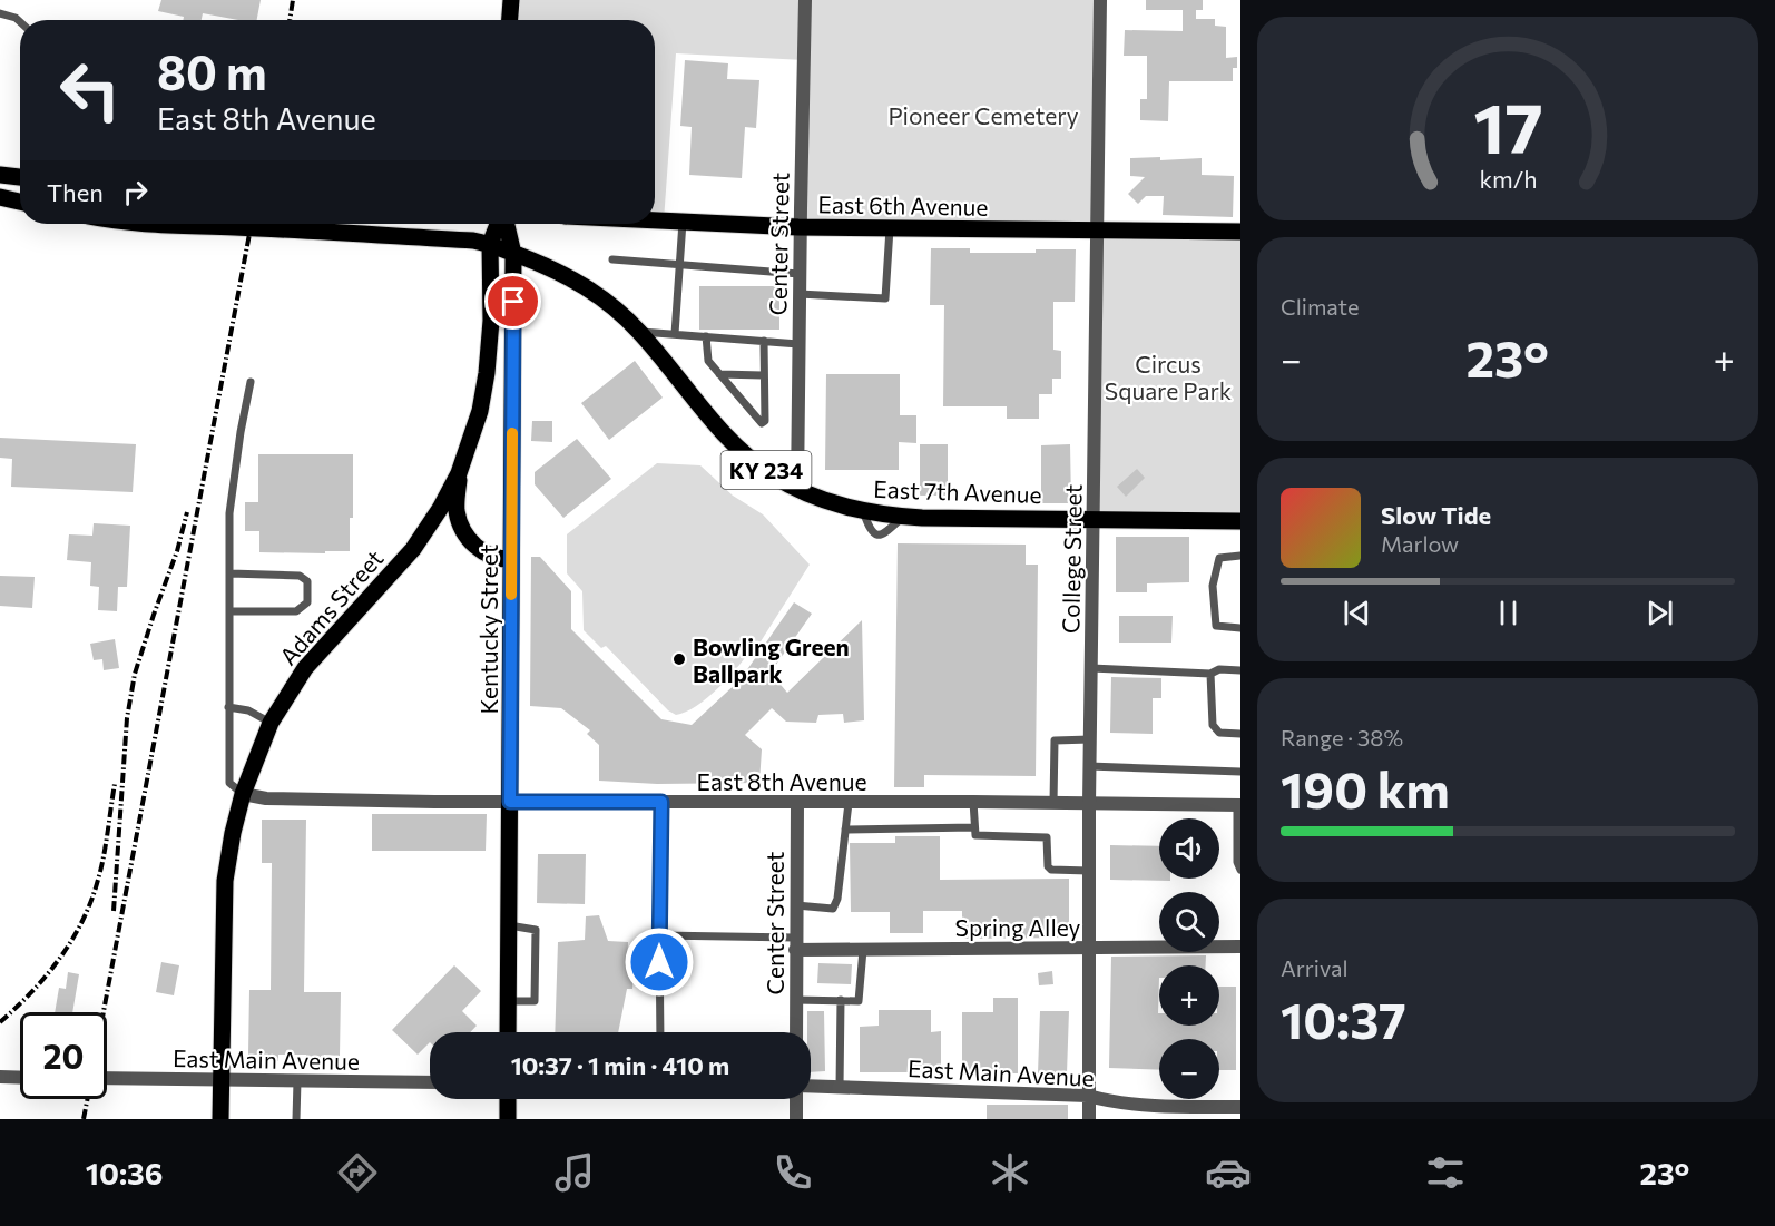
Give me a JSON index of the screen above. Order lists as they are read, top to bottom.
{
  "streets": {
    "main road": [
      "East 6th Avenue",
      "KY 234",
      "East 7th Avenue",
      "Adams Street",
      "Kentucky Street"
    ],
    "street": [
      "Center Street",
      "College Street",
      "East 8th Avenue",
      "Spring Alley",
      "East Main Avenue"
    ]
  },
  "crossings": [
    ["East 6th Avenue", "Center Street"],
    ["East 6th Avenue", "College Street"],
    ["Center Street", "East 7th Avenue"],
    ["Center Street", "East 8th Avenue"],
    ["Center Street", "Spring Alley"],
    ["East 7th Avenue", "College Street"],
    ["East 7th Avenue", "Adams Street"],
    ["East 7th Avenue", "Kentucky Street"],
    ["College Street", "East 8th Avenue"],
    ["College Street", "Spring Alley"],
    ["College Street", "East Main Avenue"],
    ["Adams Street", "East 8th Avenue"],
    ["Adams Street", "East Main Avenue"],
    ["Kentucky Street", "East 8th Avenue"]
  ],
  "parks": ["Pioneer Cemetery", "Circus Square Park"],
  "places": ["Bowling Green Ballpark"],
  "page": {
    "turn": ["80 m", "East 8th Avenue"],
    "then": "Then",
    "tile": [
      "Climate",
      ["Range · 38%", "190 km"],
      ["Arrival", "10:37"]
    ],
    "heat": ["−", "23°", "+"],
    "song": ["Slow Tide", "Marlow"],
    "map_buttons": ["+", "−"],
    "limit": "20",
    "trip": "10:37 · 1 min · 410 m",
    "tabs": ["10:36", "23°"],
    "gauge": ["17", "km/h"]
  }
}
